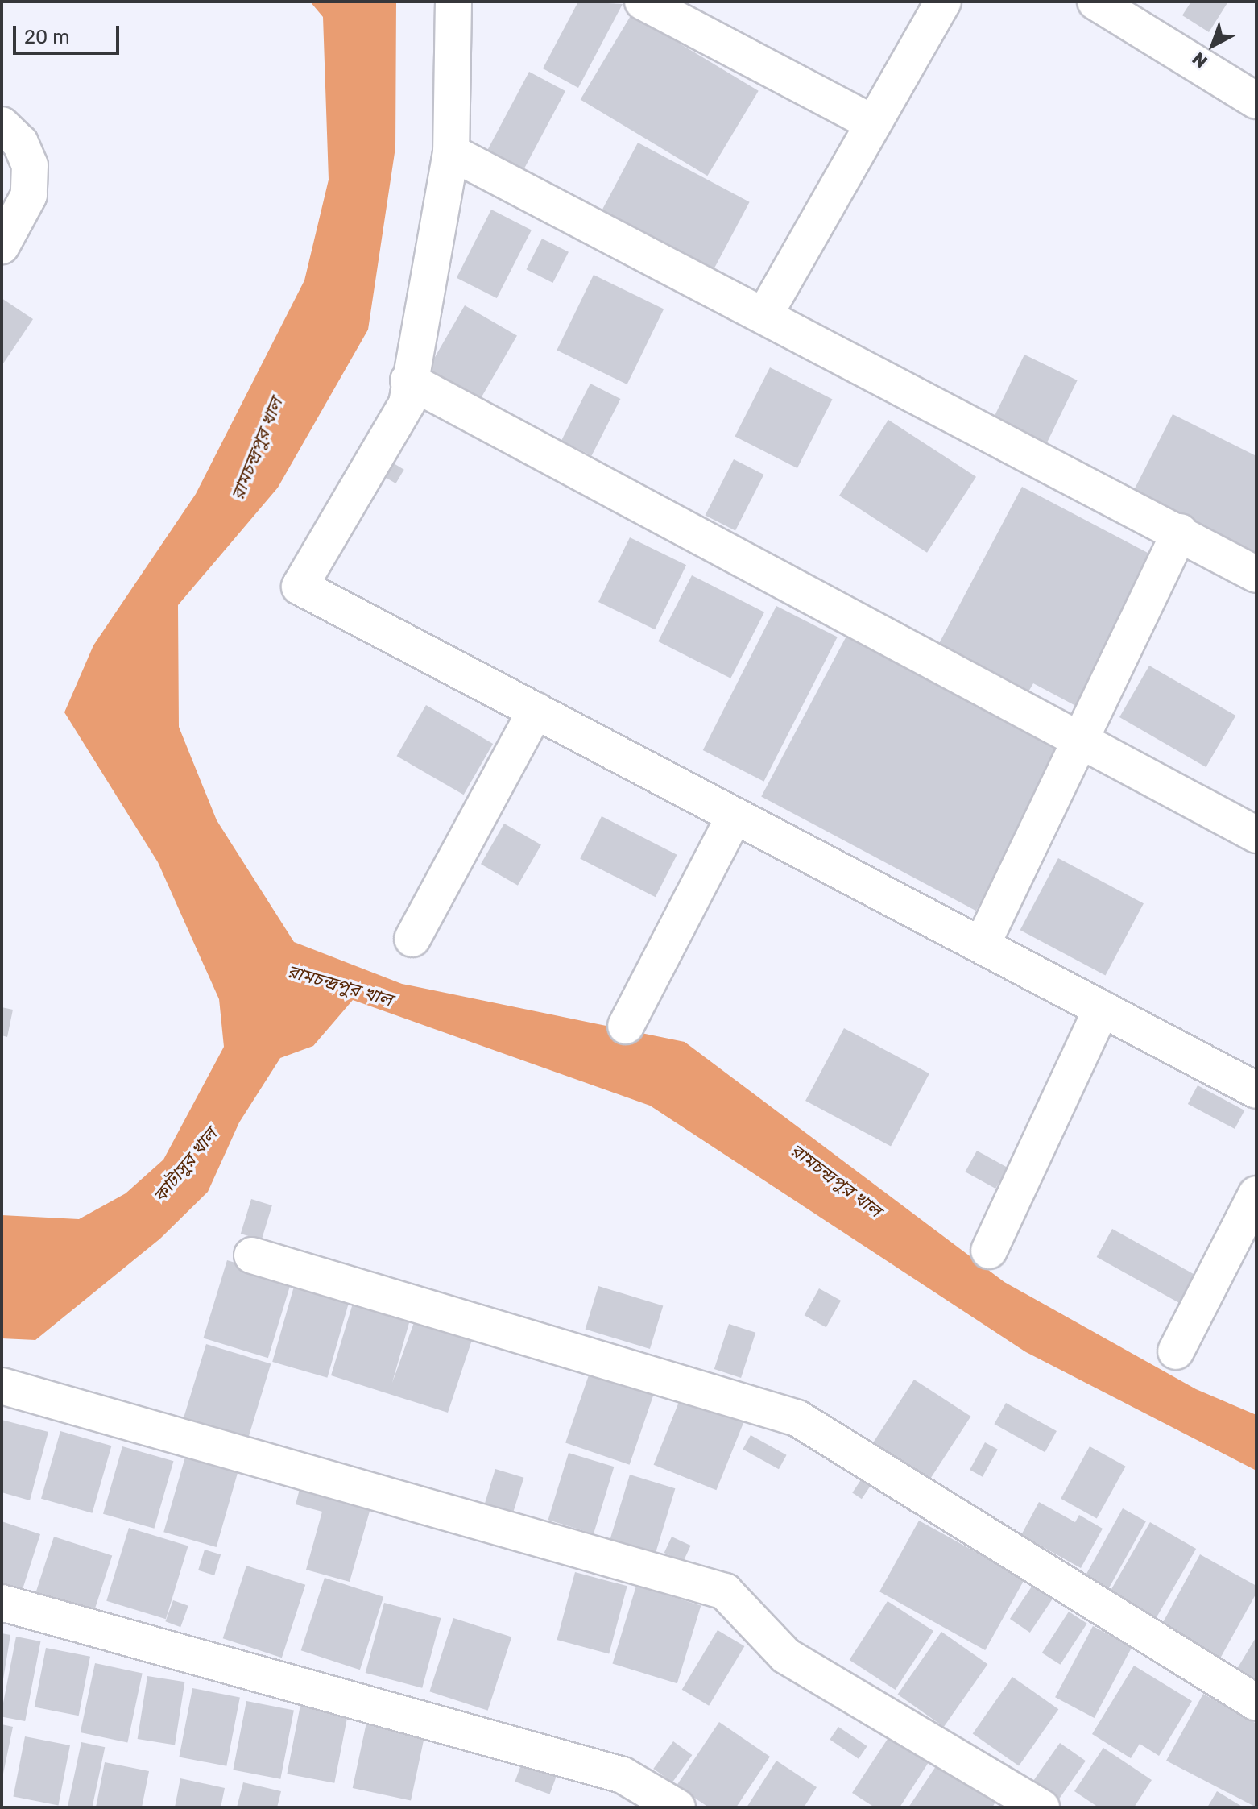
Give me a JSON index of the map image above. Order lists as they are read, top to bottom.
{
  "water": ["রামচন্দ্রপুর খাল", "কাটাসুর খাল"],
  "scale_bar": "20 m",
  "north": "bottom left"
}
